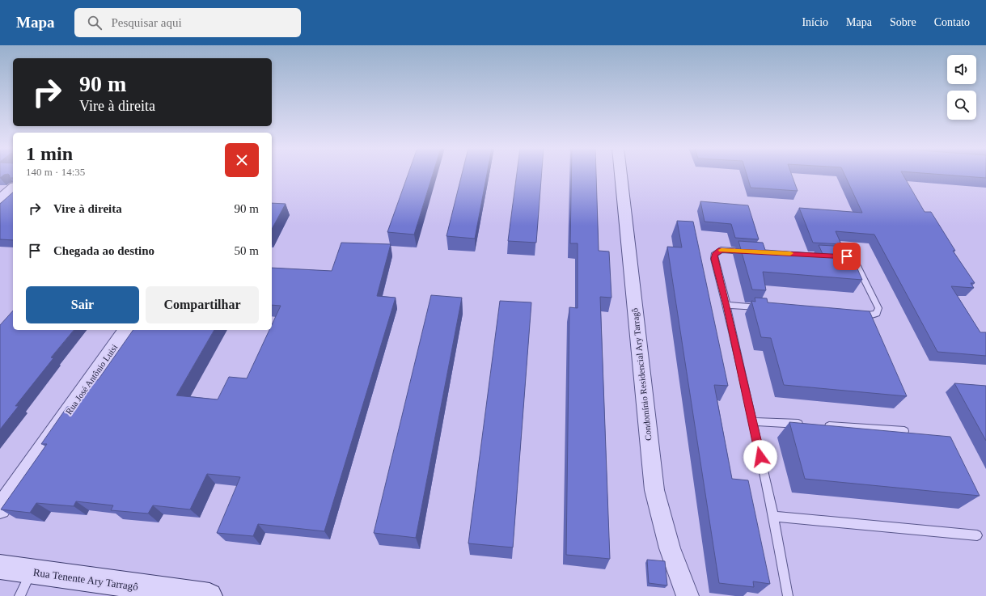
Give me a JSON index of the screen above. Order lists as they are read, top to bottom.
{
  "streets": {
    "main road": ["Rua Tenente Ary Tarragô"],
    "street": ["Condomínio Residencial Ary Tarragô", "Rua José Antônio Luisi"]
  },
  "page": {
    "header": "Mapa",
    "search": "Pesquisar aqui",
    "nav": [
      "Início",
      "Mapa",
      "Sobre",
      "Contato"
    ],
    "turn": ["90 m", "Vire à direita"],
    "heading": ["1 min", "140 m · 14:35"],
    "list": [
      {
        "name": "Vire à direita",
        "value": "90 m"
      },
      {
        "name": "Chegada ao destino",
        "value": "50 m"
      }
    ],
    "buttons": ["Sair", "Compartilhar"]
  }
}
